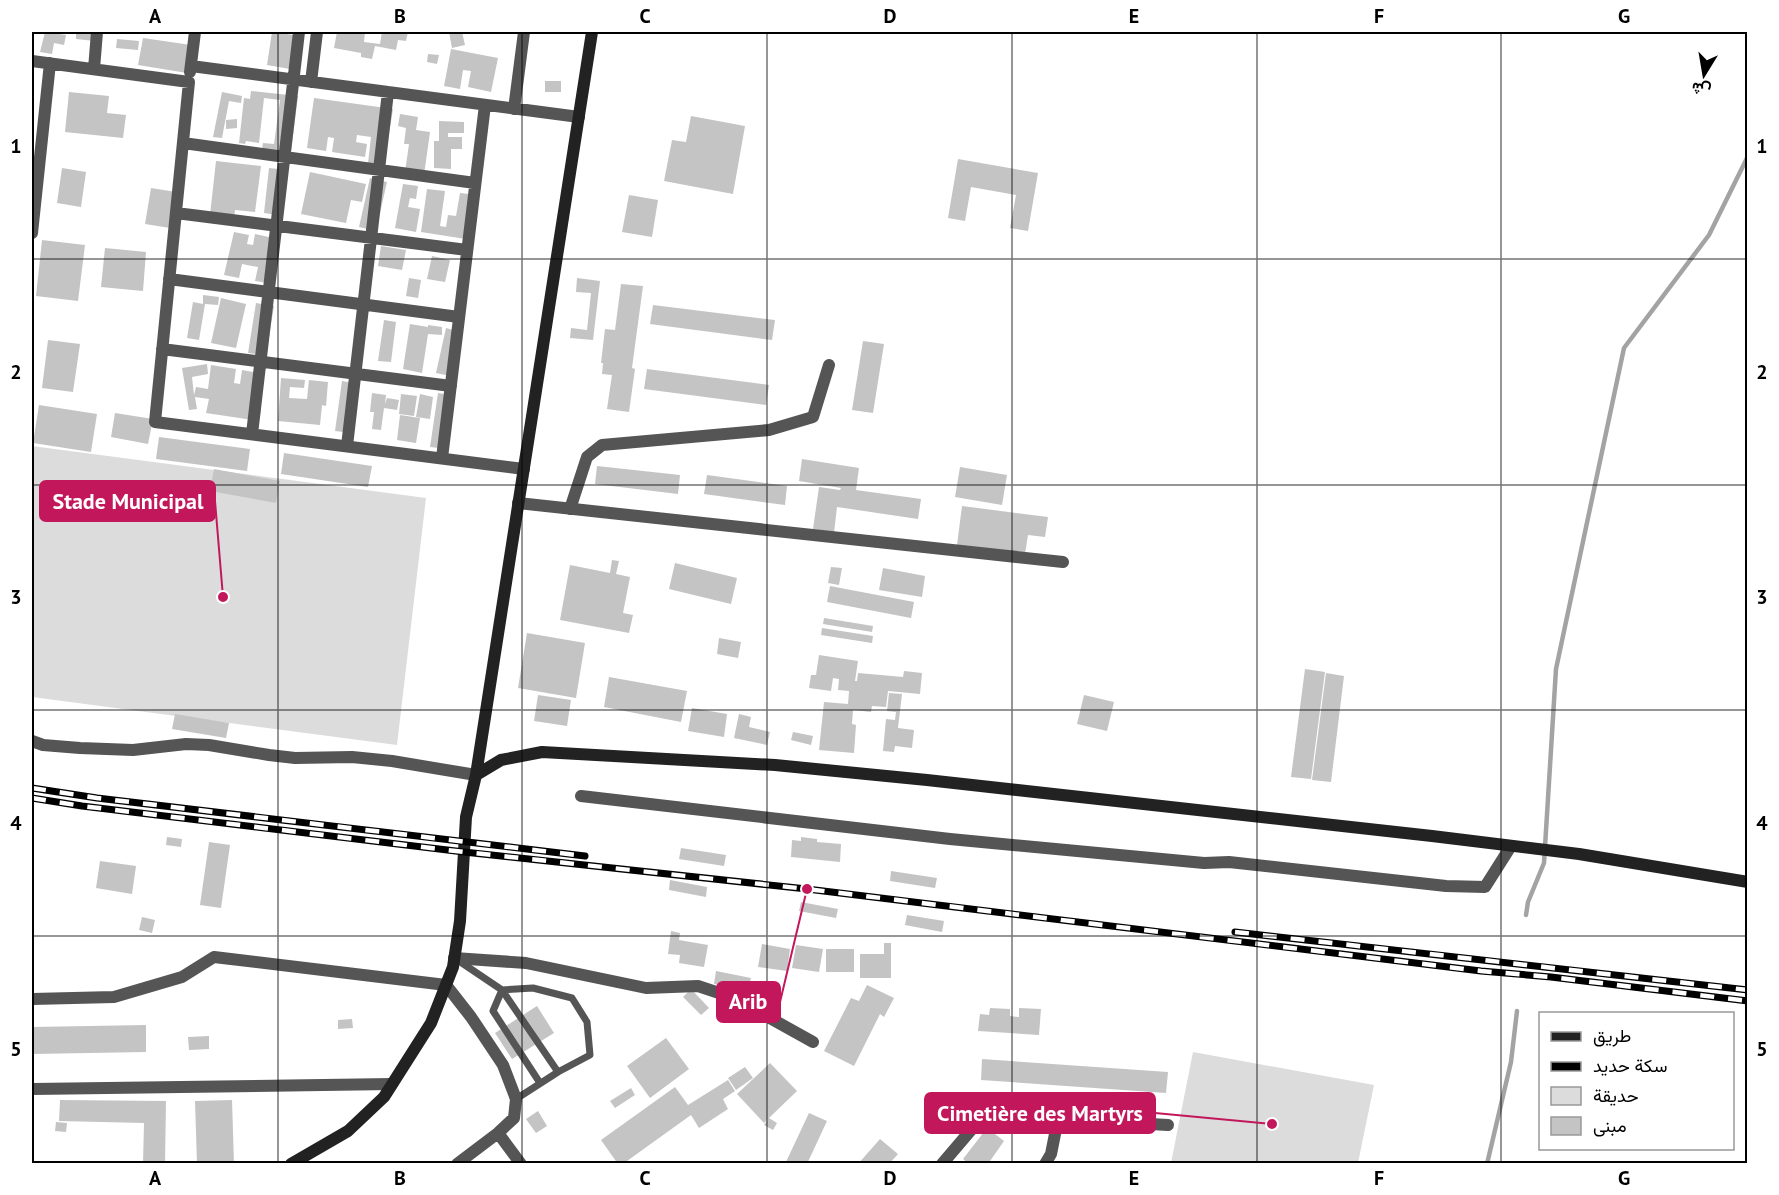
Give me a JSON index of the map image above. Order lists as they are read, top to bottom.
{
  "places": ["Stade Municipal", "Arib", "Cimetière des Martyrs"],
  "legend": [
    "طريق",
    "سكة حديد",
    "حديقة",
    "مبنى"
  ],
  "north": "bottom",
  "grid": {
    "columns": [
      "A",
      "B",
      "C",
      "D",
      "E",
      "F",
      "G"
    ],
    "rows": [
      "1",
      "2",
      "3",
      "4",
      "5"
    ]
  }
}
